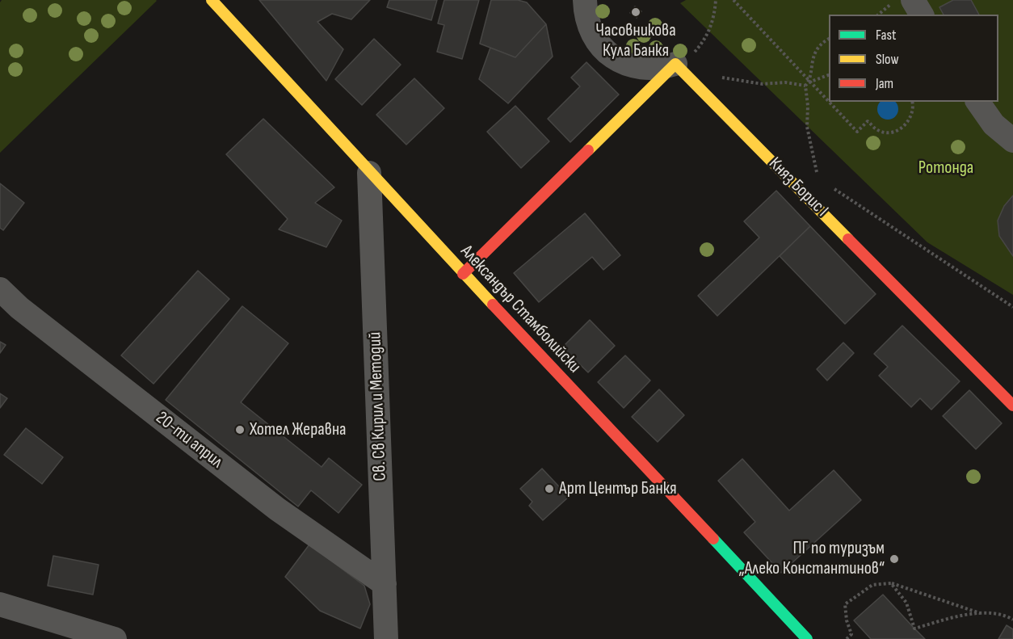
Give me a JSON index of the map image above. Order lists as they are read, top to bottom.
{
  "streets": {
    "street": [
      "Княз Борис I",
      "Александър Стамболийски",
      "Св. Св Кирил и Методий",
      "20-ти април"
    ]
  },
  "crossings": [
    ["Александър Стамболийски", "Св. Св Кирил и Методий"],
    ["Св. Св Кирил и Методий", "20-ти април"]
  ],
  "parks": ["Ротонда"],
  "places": [
    "Часовникова Кула Банкя",
    "Хотел Жеравна",
    "Арт Център Банкя",
    "ПГ по туризъм „Алеко Константинов“"
  ],
  "legend": ["Fast", "Slow", "Jam"]
}
